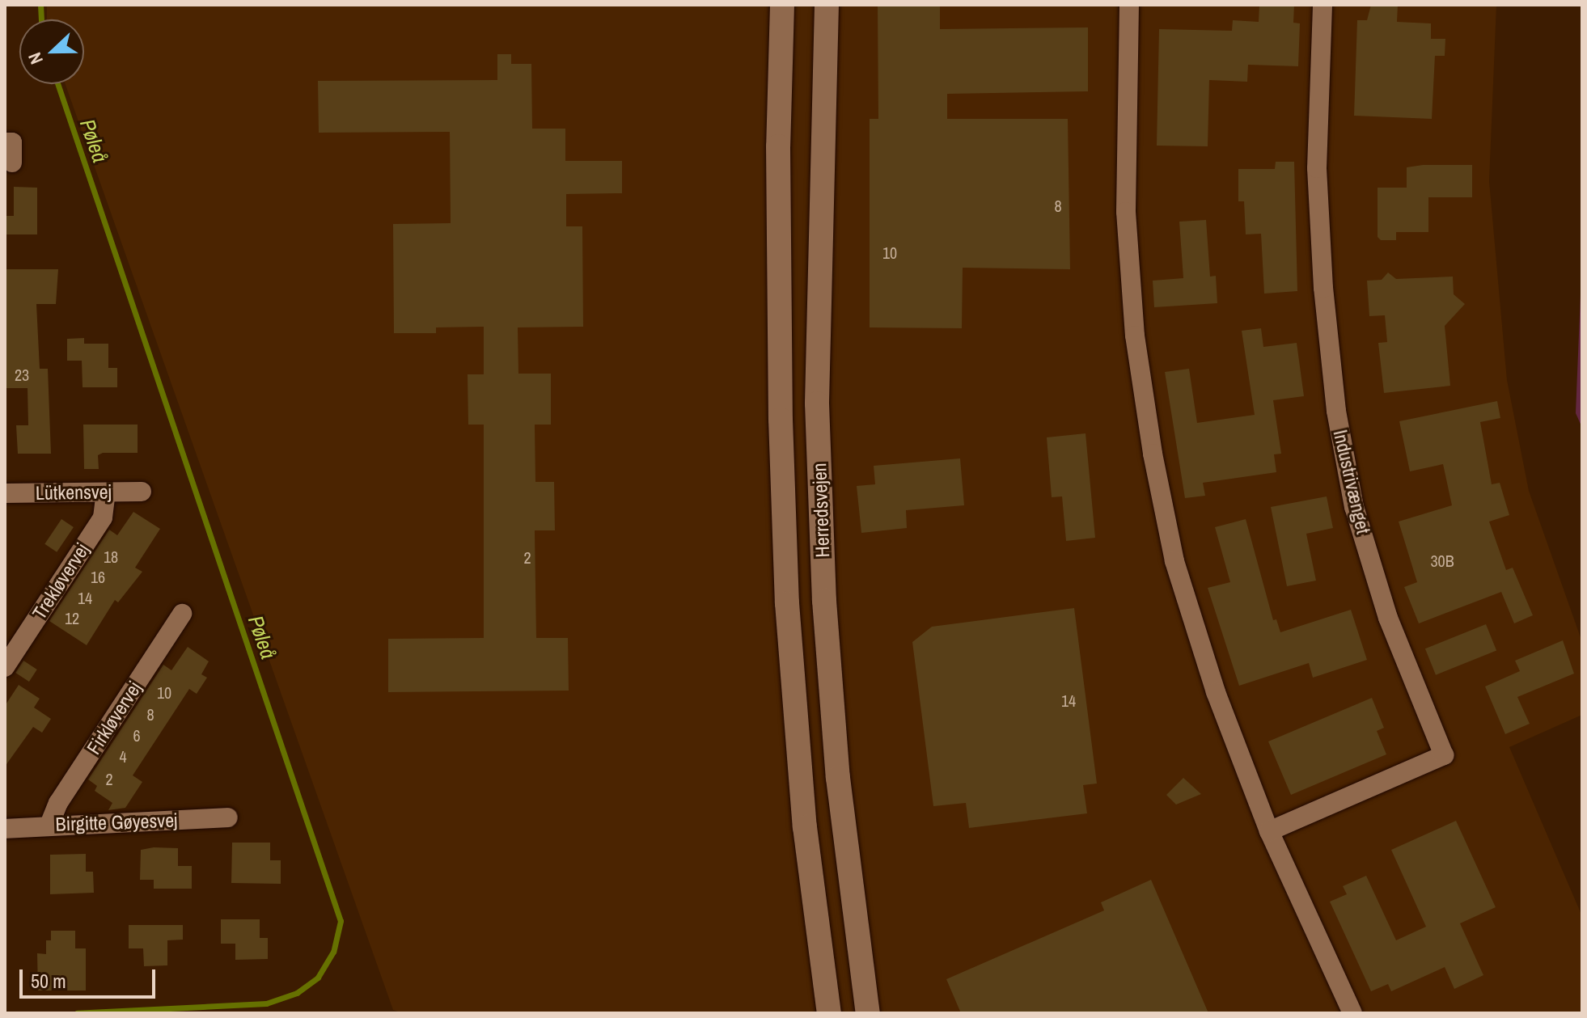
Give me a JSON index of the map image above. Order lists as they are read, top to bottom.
{
  "streets": {
    "street": [
      "Industrivænget",
      "Lütkensvej",
      "Herredsvejen",
      "Trekløvervej",
      "Firkløvervej",
      "Birgitte Gøyesvej"
    ]
  },
  "crossings": [
    ["Lütkensvej", "Trekløvervej"],
    ["Firkløvervej", "Birgitte Gøyesvej"]
  ],
  "water": ["Pøleå"],
  "house_numbers": [
    "8",
    "10",
    "23",
    "18",
    "2",
    "30B",
    "16",
    "14",
    "12",
    "10",
    "14",
    "8",
    "6",
    "4",
    "2"
  ],
  "scale_bar": "50 m",
  "north": "left"
}
